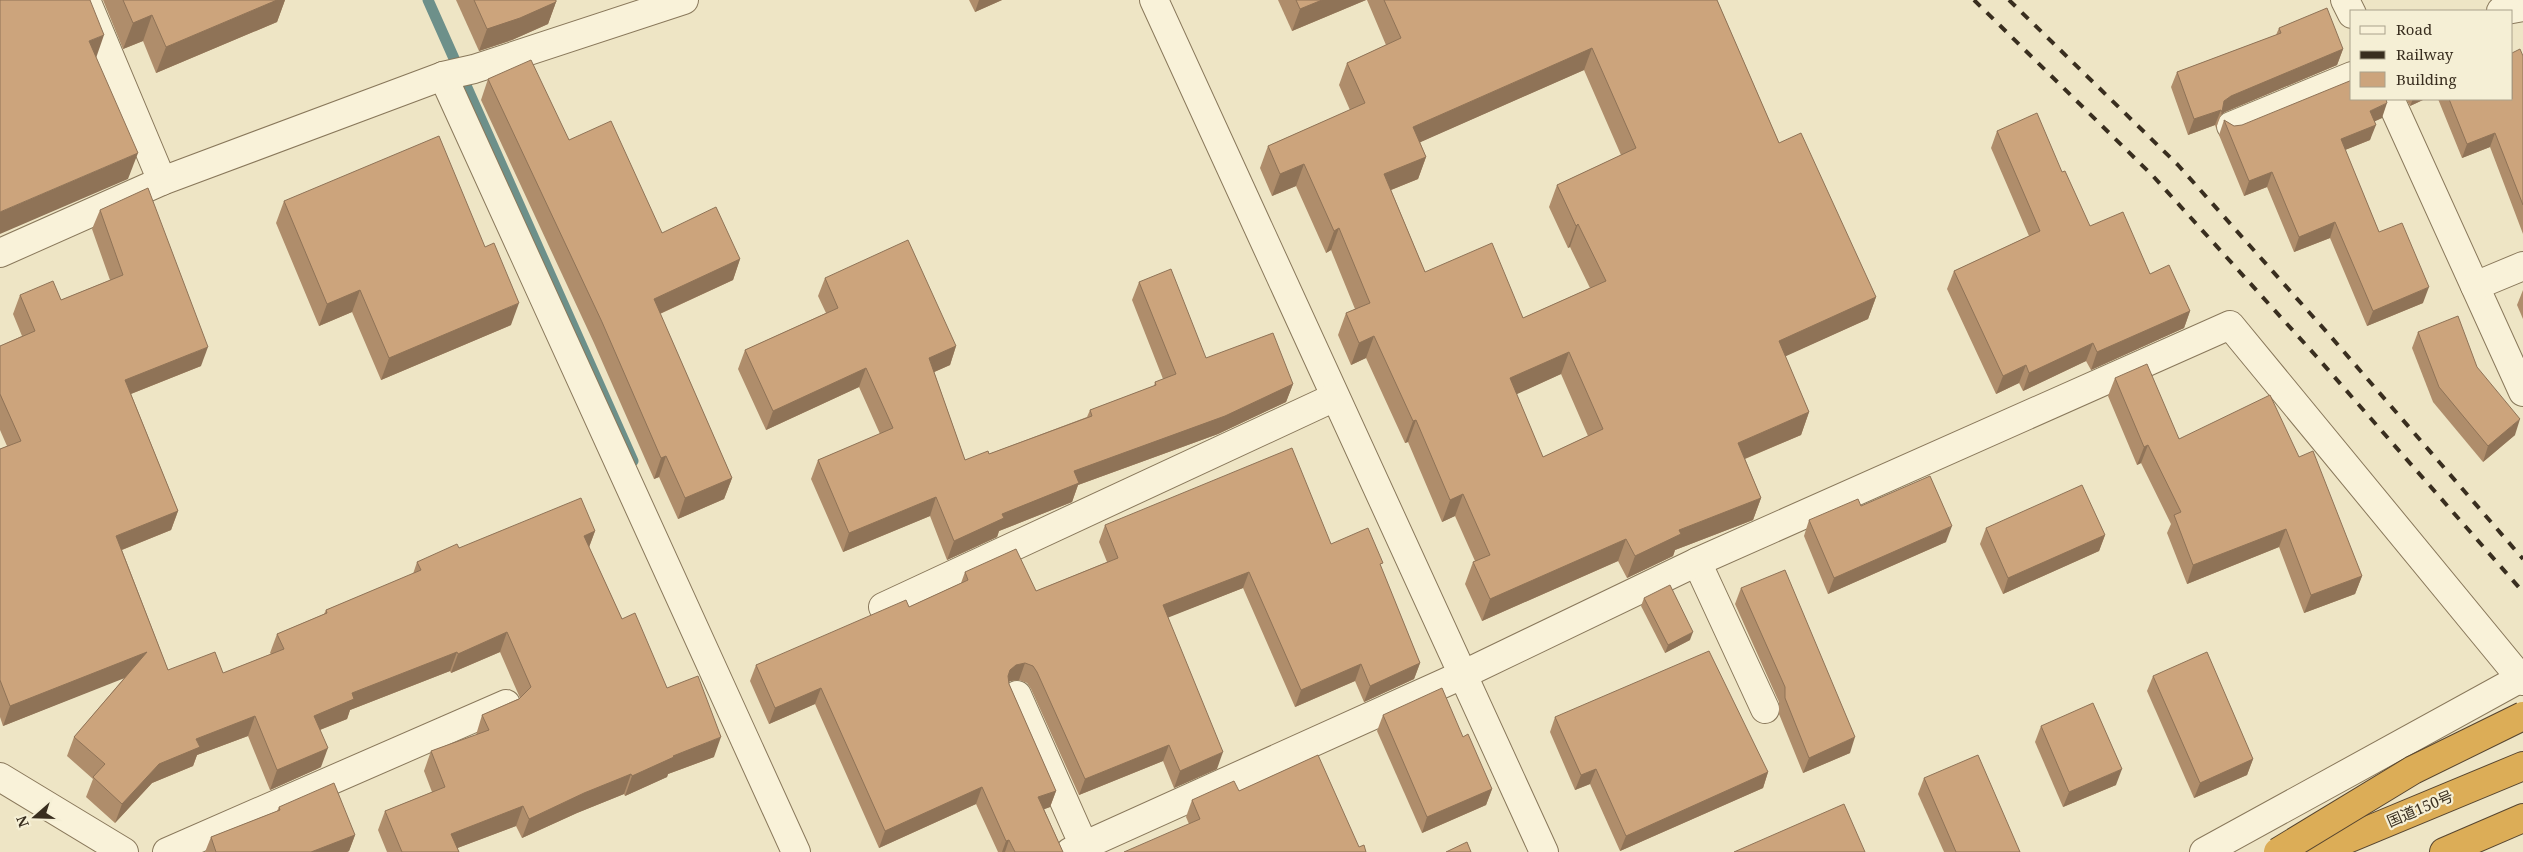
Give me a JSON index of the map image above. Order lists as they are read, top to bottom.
{
  "streets": {
    "highway": ["国道150号"]
  },
  "legend": ["Road", "Railway", "Building"],
  "north": "left"
}
